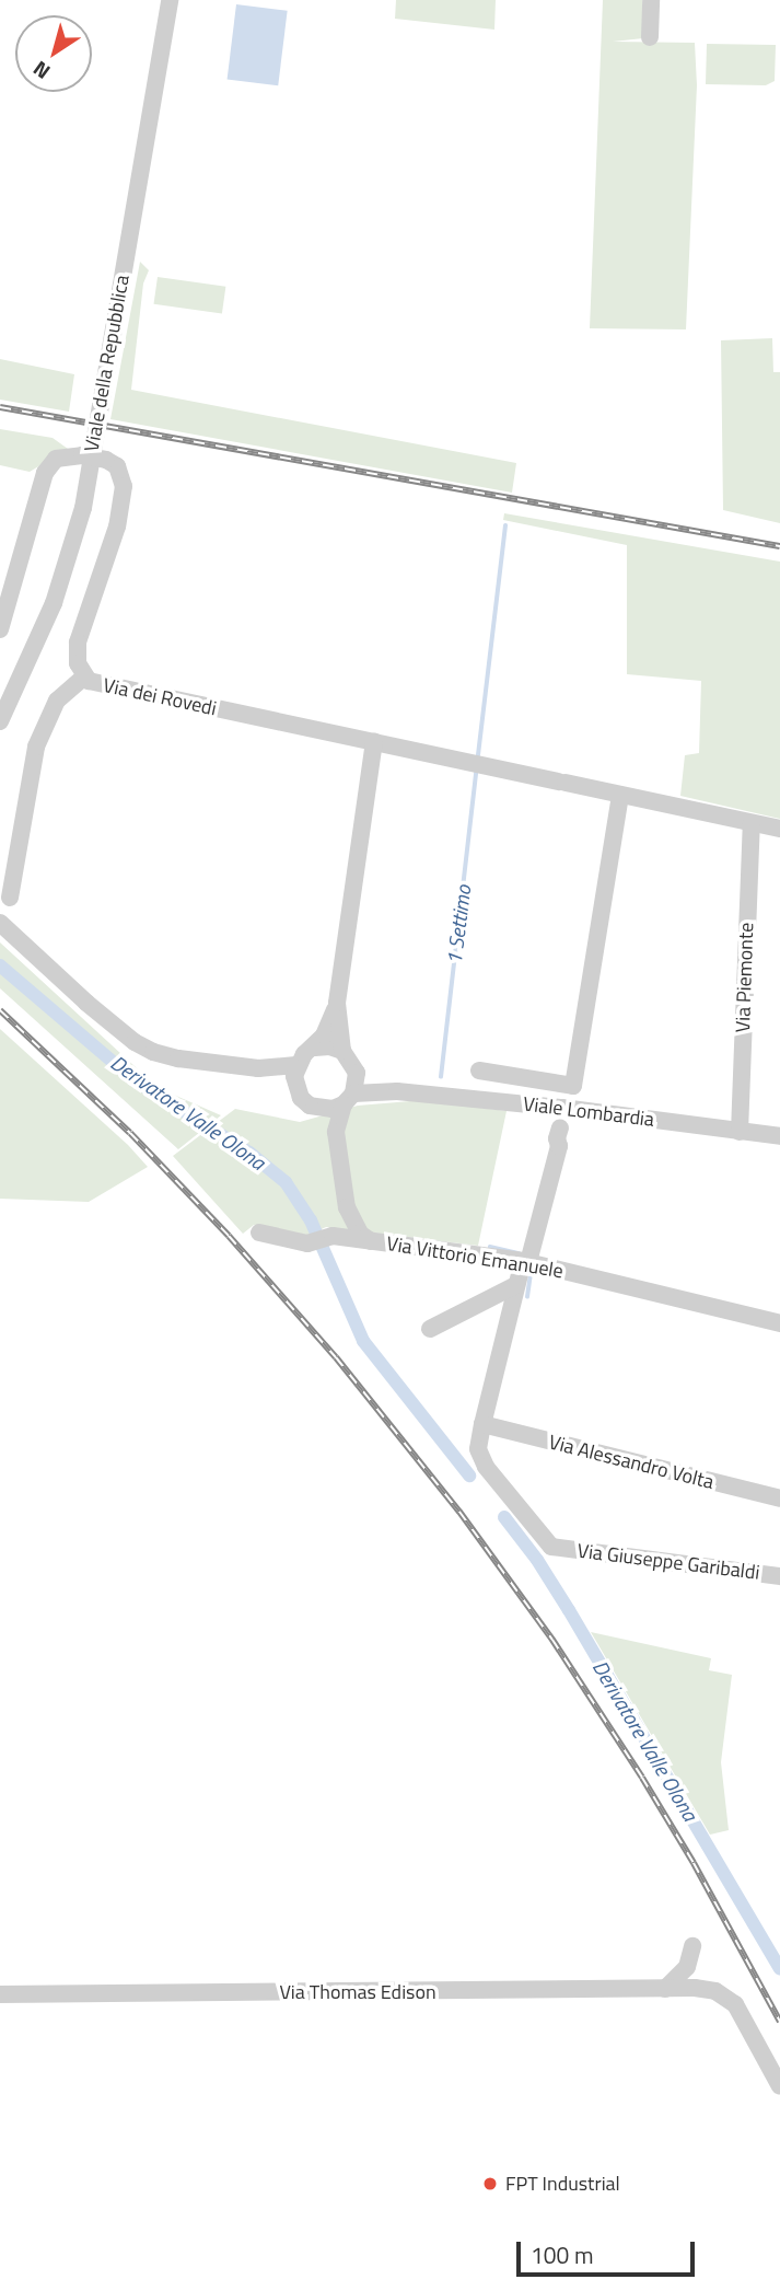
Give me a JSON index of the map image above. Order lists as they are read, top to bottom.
{
  "streets": {
    "street": [
      "Viale della Repubblica",
      "Via dei Rovedi",
      "Via Piemonte",
      "Viale Lombardia",
      "Via Vittorio Emanuele",
      "Via Alessandro Volta",
      "Via Giuseppe Garibaldi",
      "Via Thomas Edison"
    ]
  },
  "crossings": [
    ["Via dei Rovedi", "Via Piemonte"],
    ["Via Piemonte", "Viale Lombardia"],
    ["Via Vittorio Emanuele", "Via Giuseppe Garibaldi"],
    ["Via Alessandro Volta", "Via Giuseppe Garibaldi"]
  ],
  "water": ["1 Settimo", "Derivatore Valle Olona"],
  "places": ["FPT Industrial"],
  "scale_bar": "100 m",
  "north": "bottom left"
}
